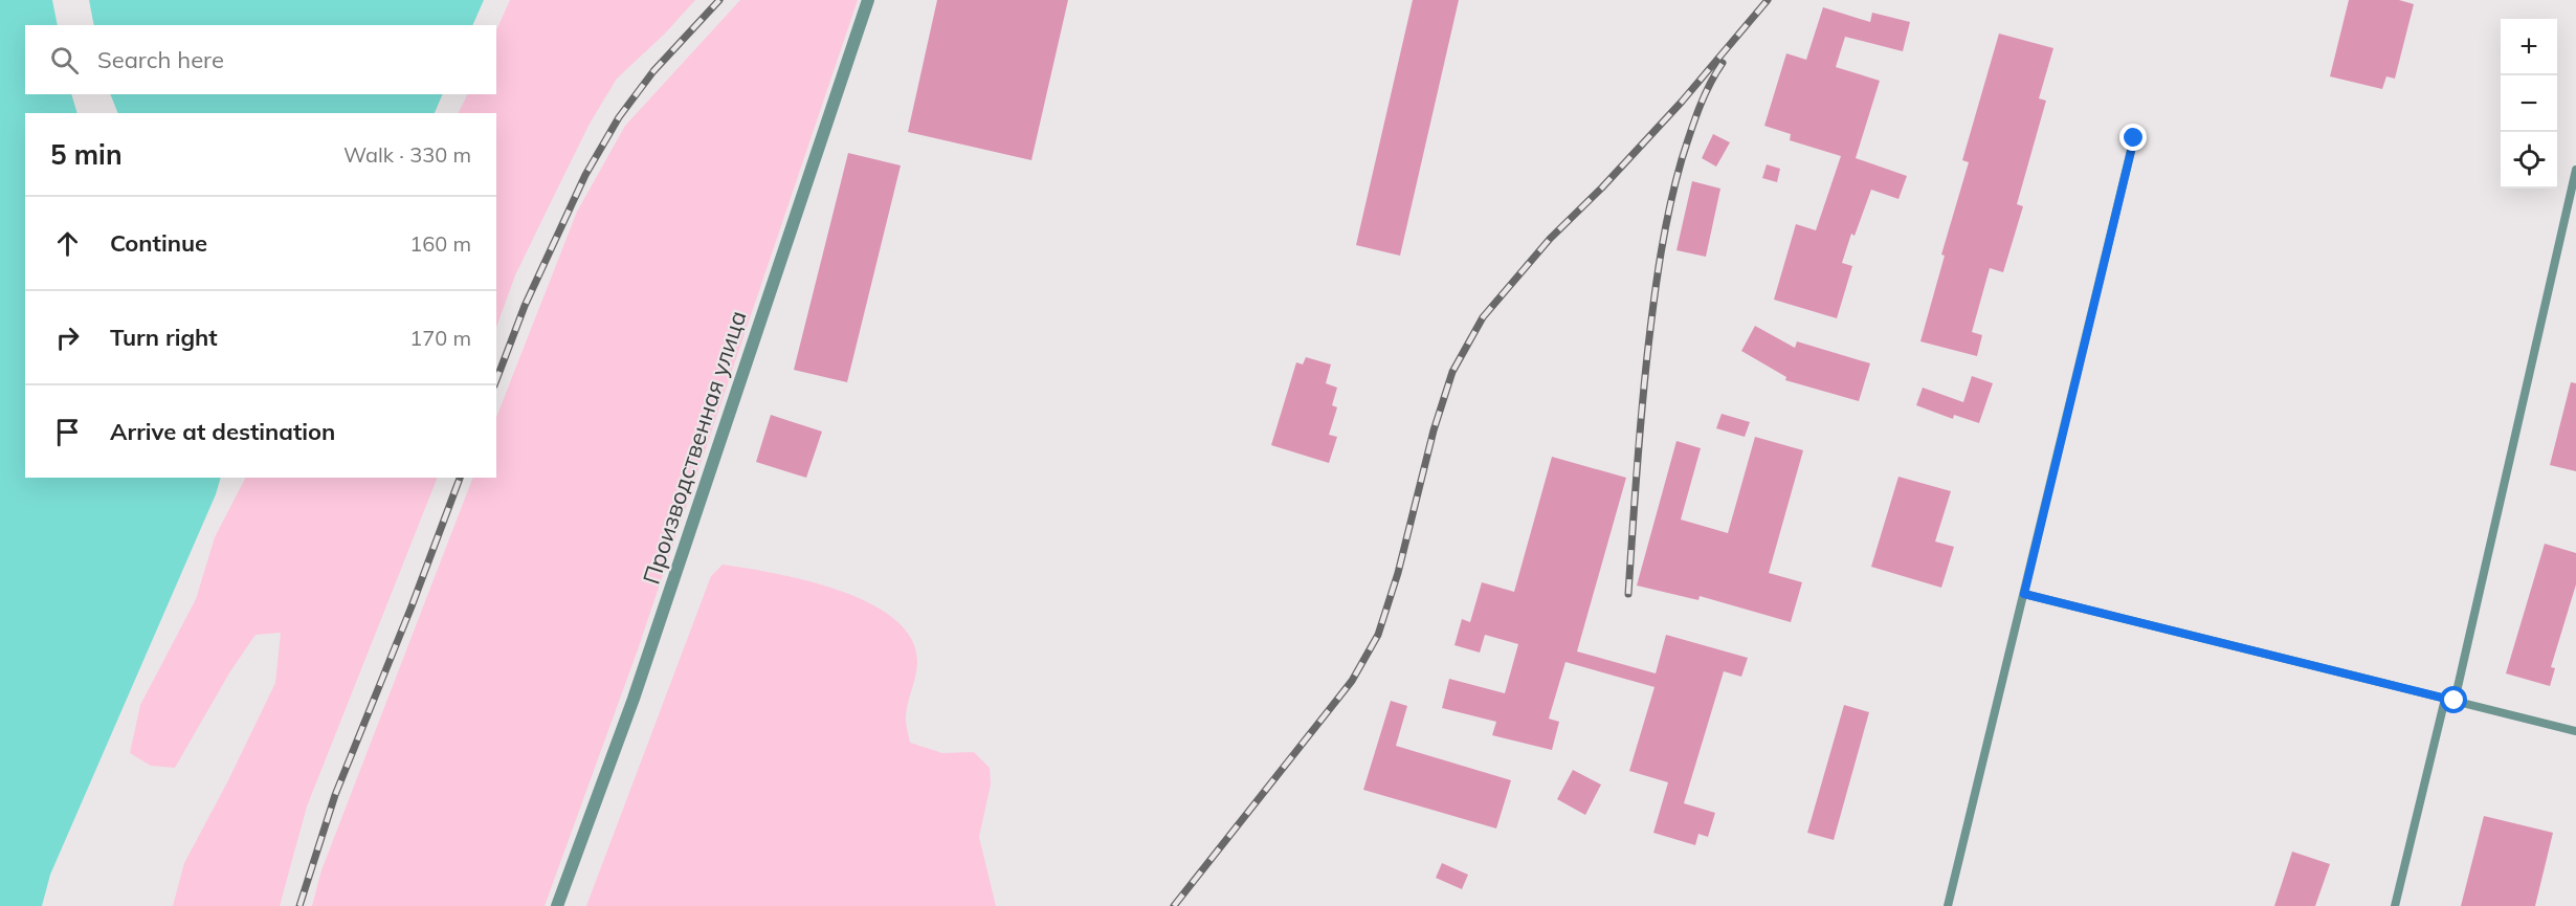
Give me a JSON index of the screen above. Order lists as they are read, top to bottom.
{
  "streets": {
    "street": ["Производственная улица"]
  },
  "page": {
    "map_buttons": ["+", "−"],
    "search": "Search here",
    "heading": ["5 min", "Walk · 330 m"],
    "list": [
      ["Continue", "160 m"],
      ["Turn right", "170 m"],
      "Arrive at destination"
    ]
  }
}
